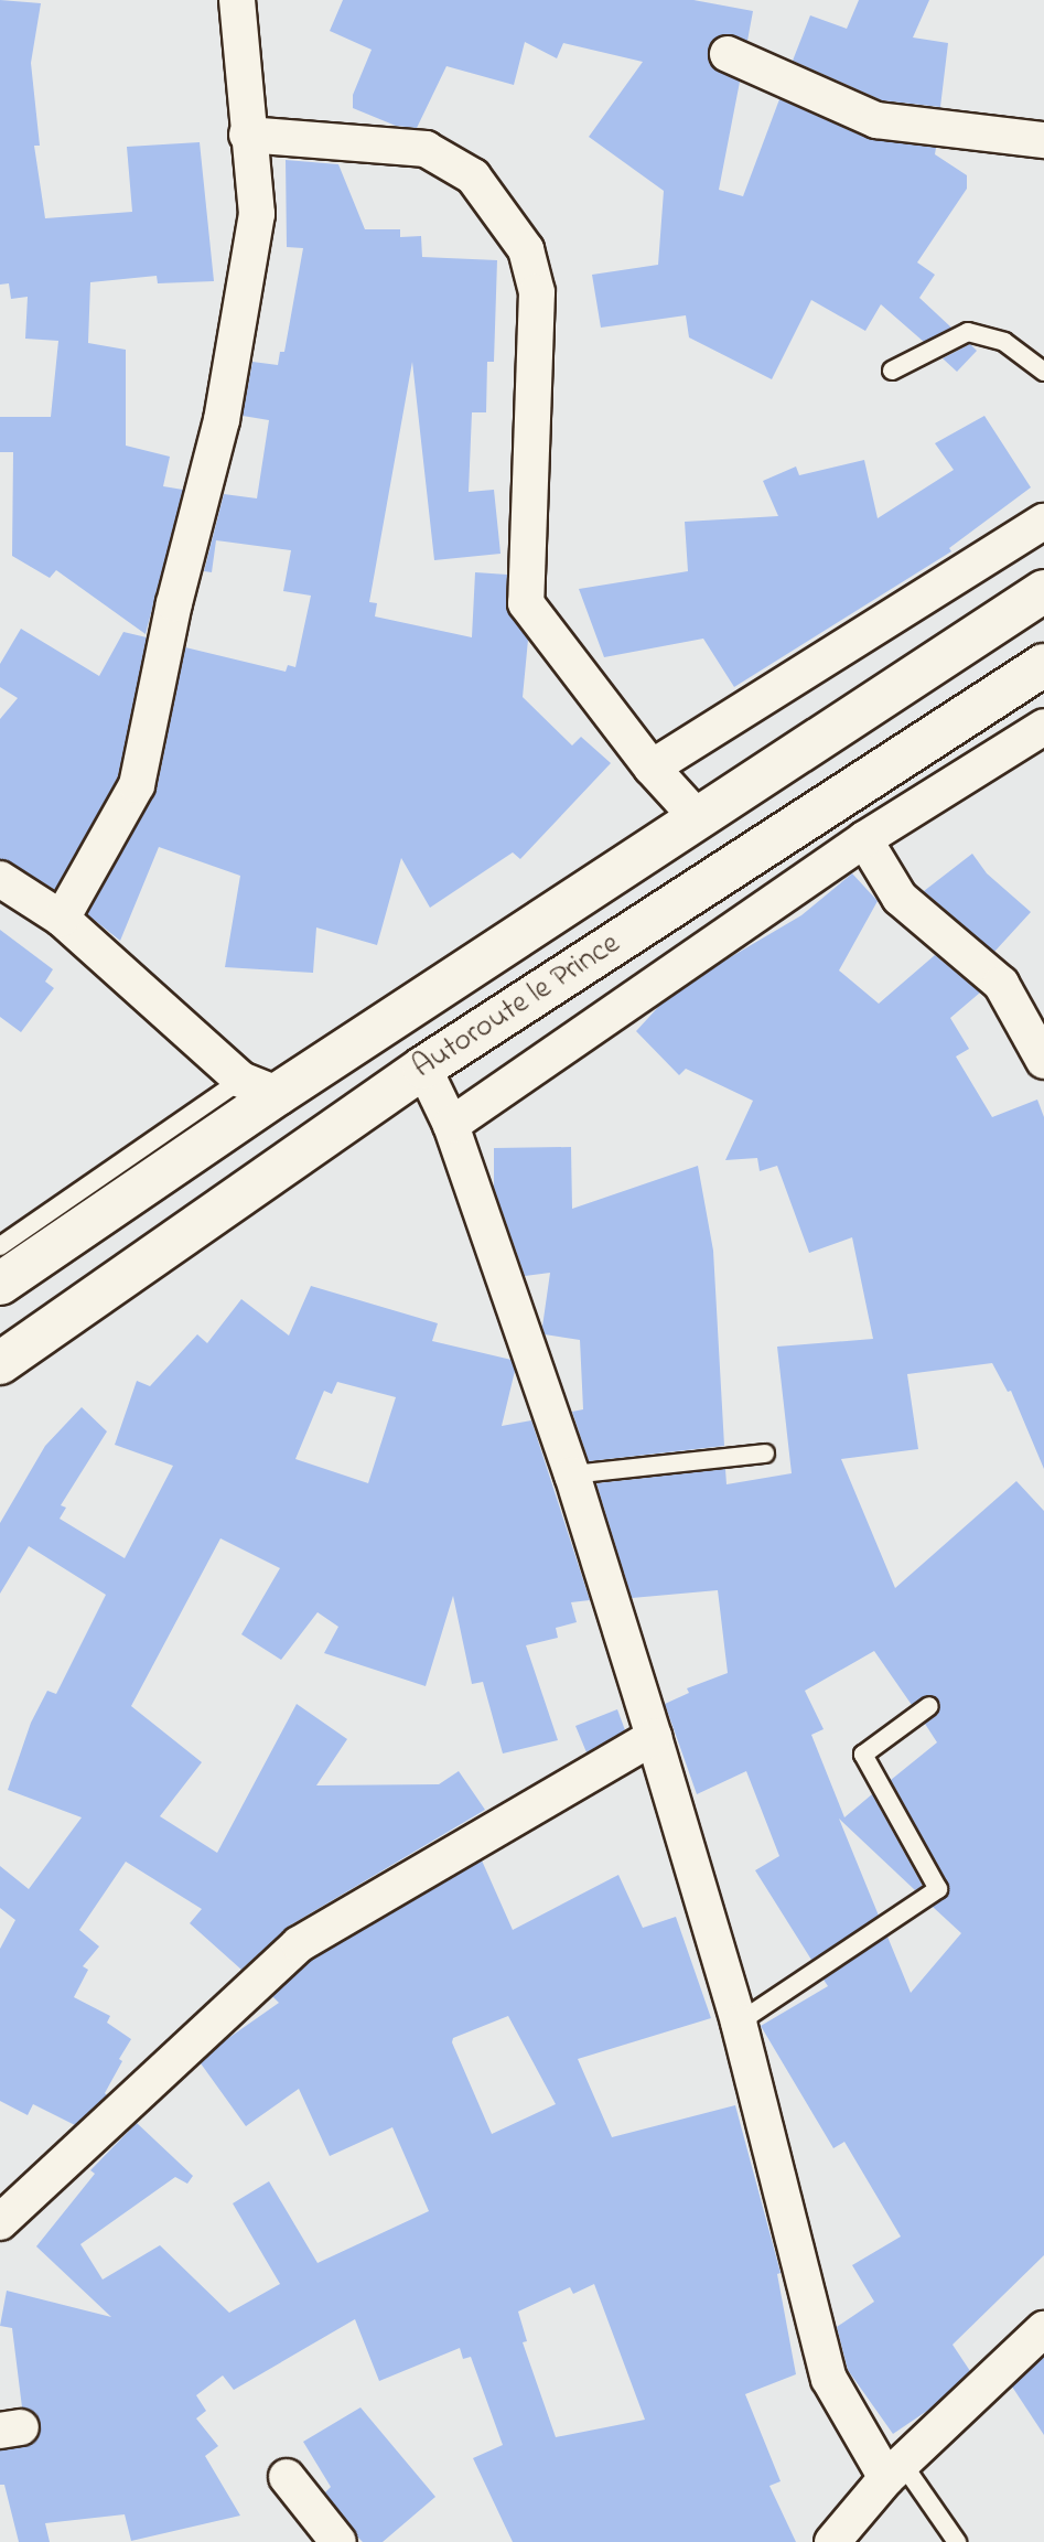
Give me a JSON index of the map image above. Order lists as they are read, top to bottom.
{
  "streets": {
    "main road": ["Autoroute le Prince"]
  }
}
